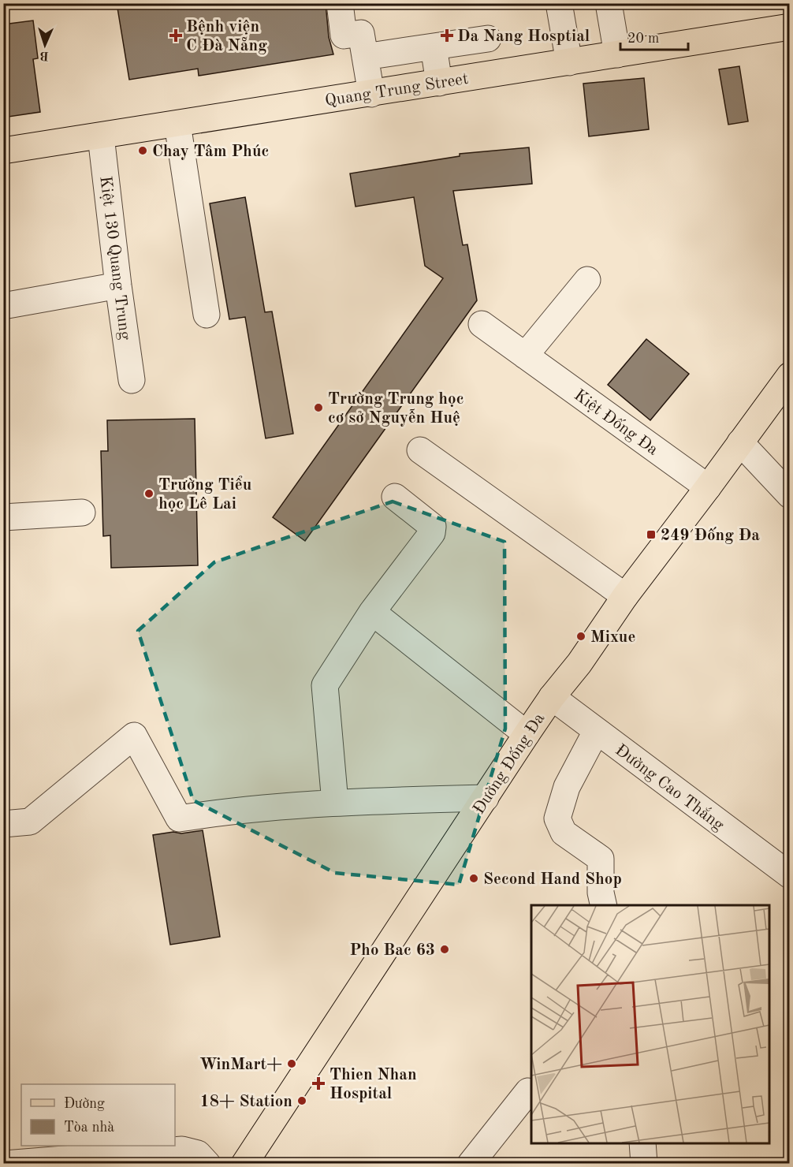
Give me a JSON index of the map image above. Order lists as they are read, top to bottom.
{
  "streets": {
    "main road": ["Quang Trung Street", "Đường Đống Đa"],
    "street": ["Kiệt 130 Quang Trung", "Kiệt Đống Đa", "Đường Cao Thắng"]
  },
  "crossings": [
    ["Quang Trung Street", "Kiệt 130 Quang Trung"],
    ["Kiệt Đống Đa", "Đường Đống Đa"],
    ["Đường Đống Đa", "Đường Cao Thắng"]
  ],
  "places": {
    "health": ["Bệnh viện C Đà Nẵng", "Da Nang Hosptial", "Thien Nhan Hospital"],
    "other": [
      "Chay Tâm Phúc",
      "Trường Trung học cơ sở Nguyễn Huệ",
      "Trường Tiểu học Lê Lai",
      "Mixue",
      "Second Hand Shop",
      "Pho Bac 63",
      "WinMart+",
      "18+ Station"
    ],
    "transit": ["249 Đống Đa"]
  },
  "legend": ["Đường", "Tòa nhà"],
  "scale_bar": "20 m",
  "north": "bottom"
}
